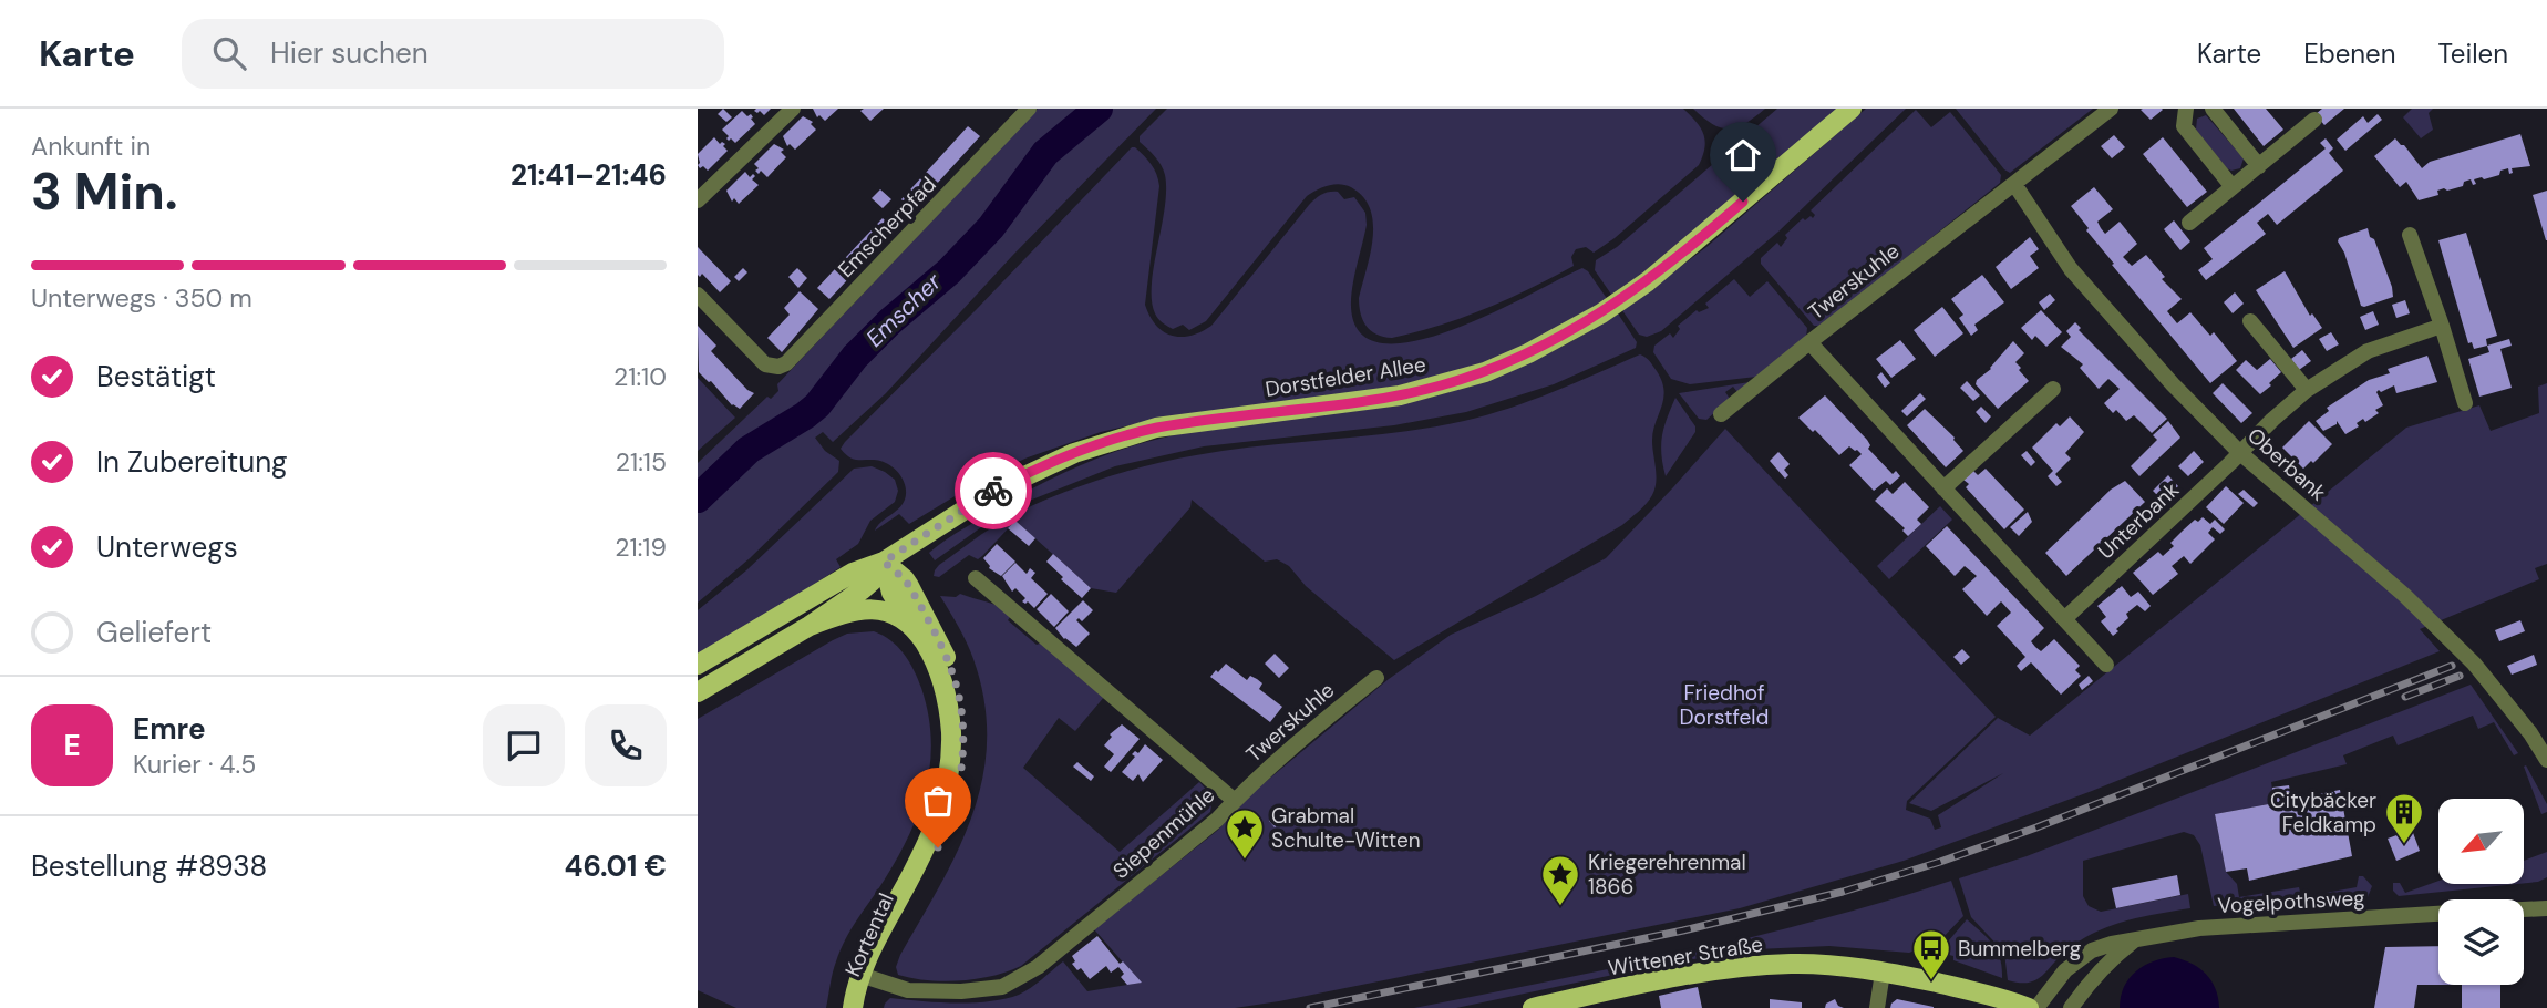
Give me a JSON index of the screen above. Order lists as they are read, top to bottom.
{
  "streets": {
    "main road": ["Dorstfelder Allee", "Kortental", "Wittener Straße"],
    "street": [
      "Emscherpfad",
      "Twerskuhle",
      "Oberbank",
      "Unterbank",
      "Siepenmühle",
      "Vogelpothsweg"
    ]
  },
  "crossings": [
    ["Twerskuhle", "Oberbank"],
    ["Twerskuhle", "Siepenmühle"],
    ["Dorstfelder Allee", "Kortental"],
    ["Oberbank", "Unterbank"],
    ["Siepenmühle", "Kortental"]
  ],
  "water": ["Emscher"],
  "parks": ["Friedhof Dorstfeld"],
  "places": {
    "building": ["Citybäcker Feldkamp"],
    "place": ["Grabmal Schulte-Witten", "Kriegerehrenmal 1866"],
    "bus stop": ["Bummelberg"]
  },
  "north": "bottom left",
  "page": {
    "header": "Karte",
    "search": "Hier suchen",
    "nav": ["Karte", "Ebenen", "Teilen"],
    "heading": ["3 Min.", "Ankunft in", "21:41–21:46"],
    "panel": [
      "Emre",
      "Kurier · 4.5",
      "Bestellung #8938",
      "46.01 €"
    ],
    "bar": "Unterwegs · 350 m",
    "list": [
      ["Bestätigt", "21:10"],
      ["In Zubereitung", "21:15"],
      ["Unterwegs", "21:19"],
      "Geliefert"
    ],
    "round": "E"
  }
}
